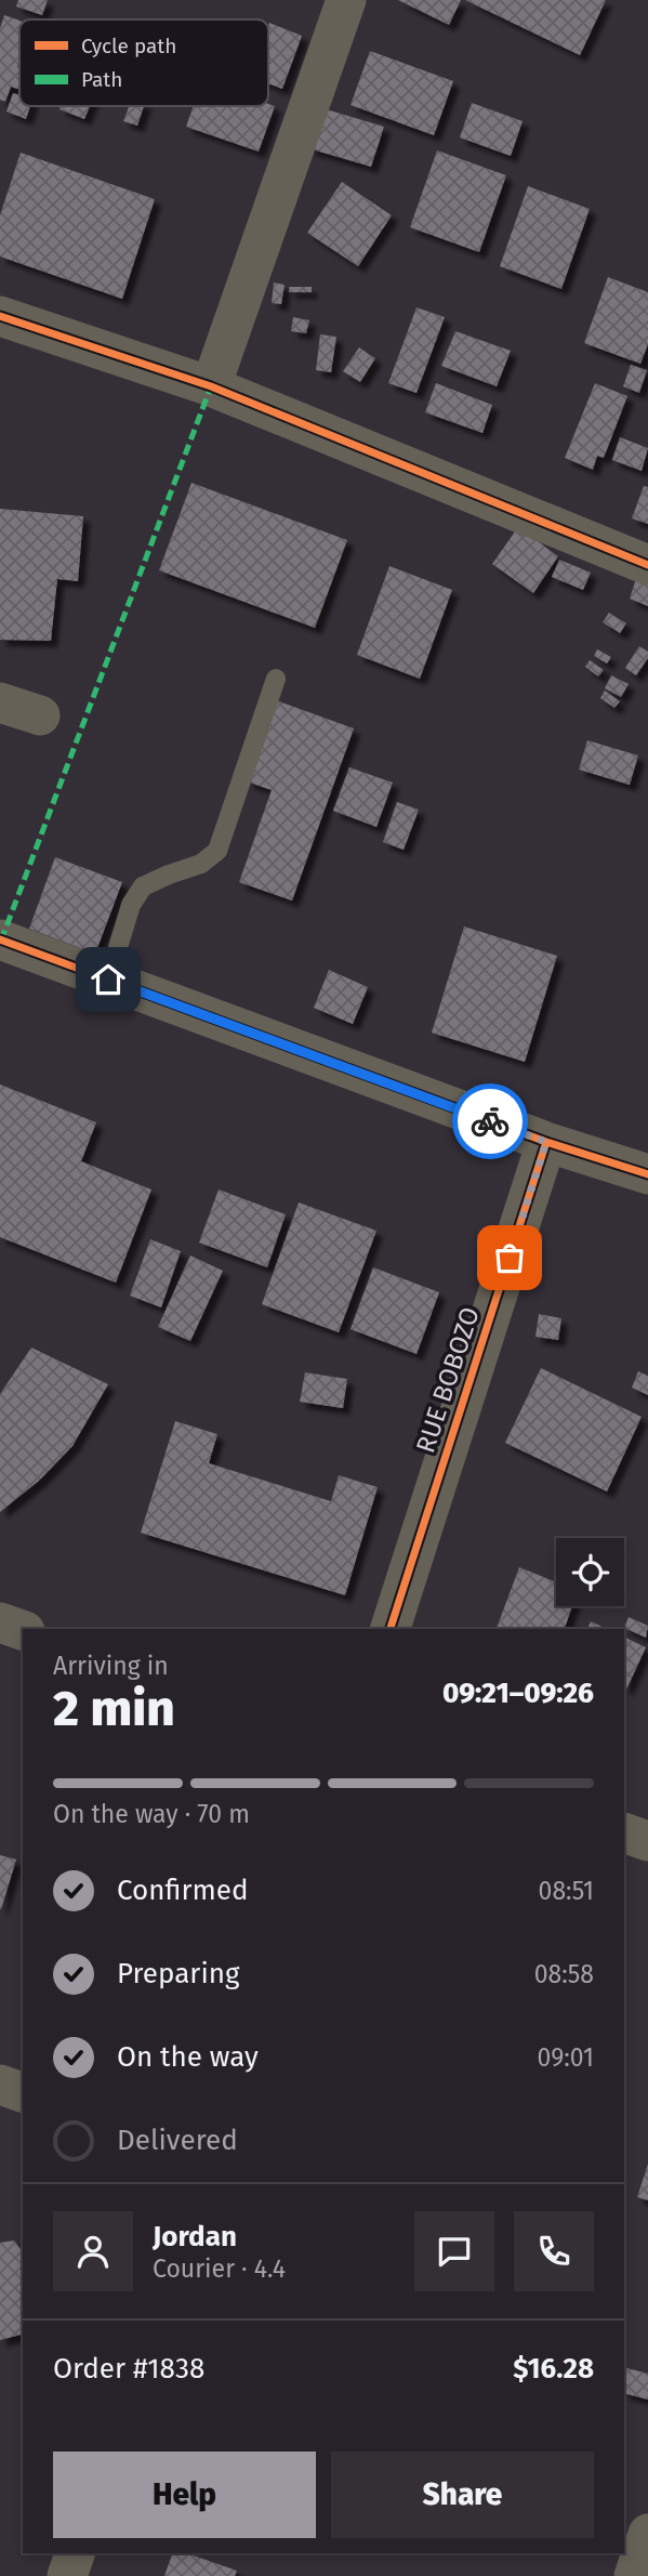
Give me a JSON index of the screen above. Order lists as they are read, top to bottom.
{
  "streets": {
    "street": ["RUE BOBOZO"]
  },
  "legend": ["Cycle path", "Path"],
  "page": {
    "heading": ["2 min", "Arriving in", "09:21–09:26"],
    "panel": [
      "Jordan",
      "Courier · 4.4",
      "Order #1838",
      "$16.28"
    ],
    "bar": "On the way · 70 m",
    "list": [
      ["Confirmed", "08:51"],
      ["Preparing", "08:58"],
      ["On the way", "09:01"],
      "Delivered"
    ],
    "buttons": ["Help", "Share"]
  }
}
